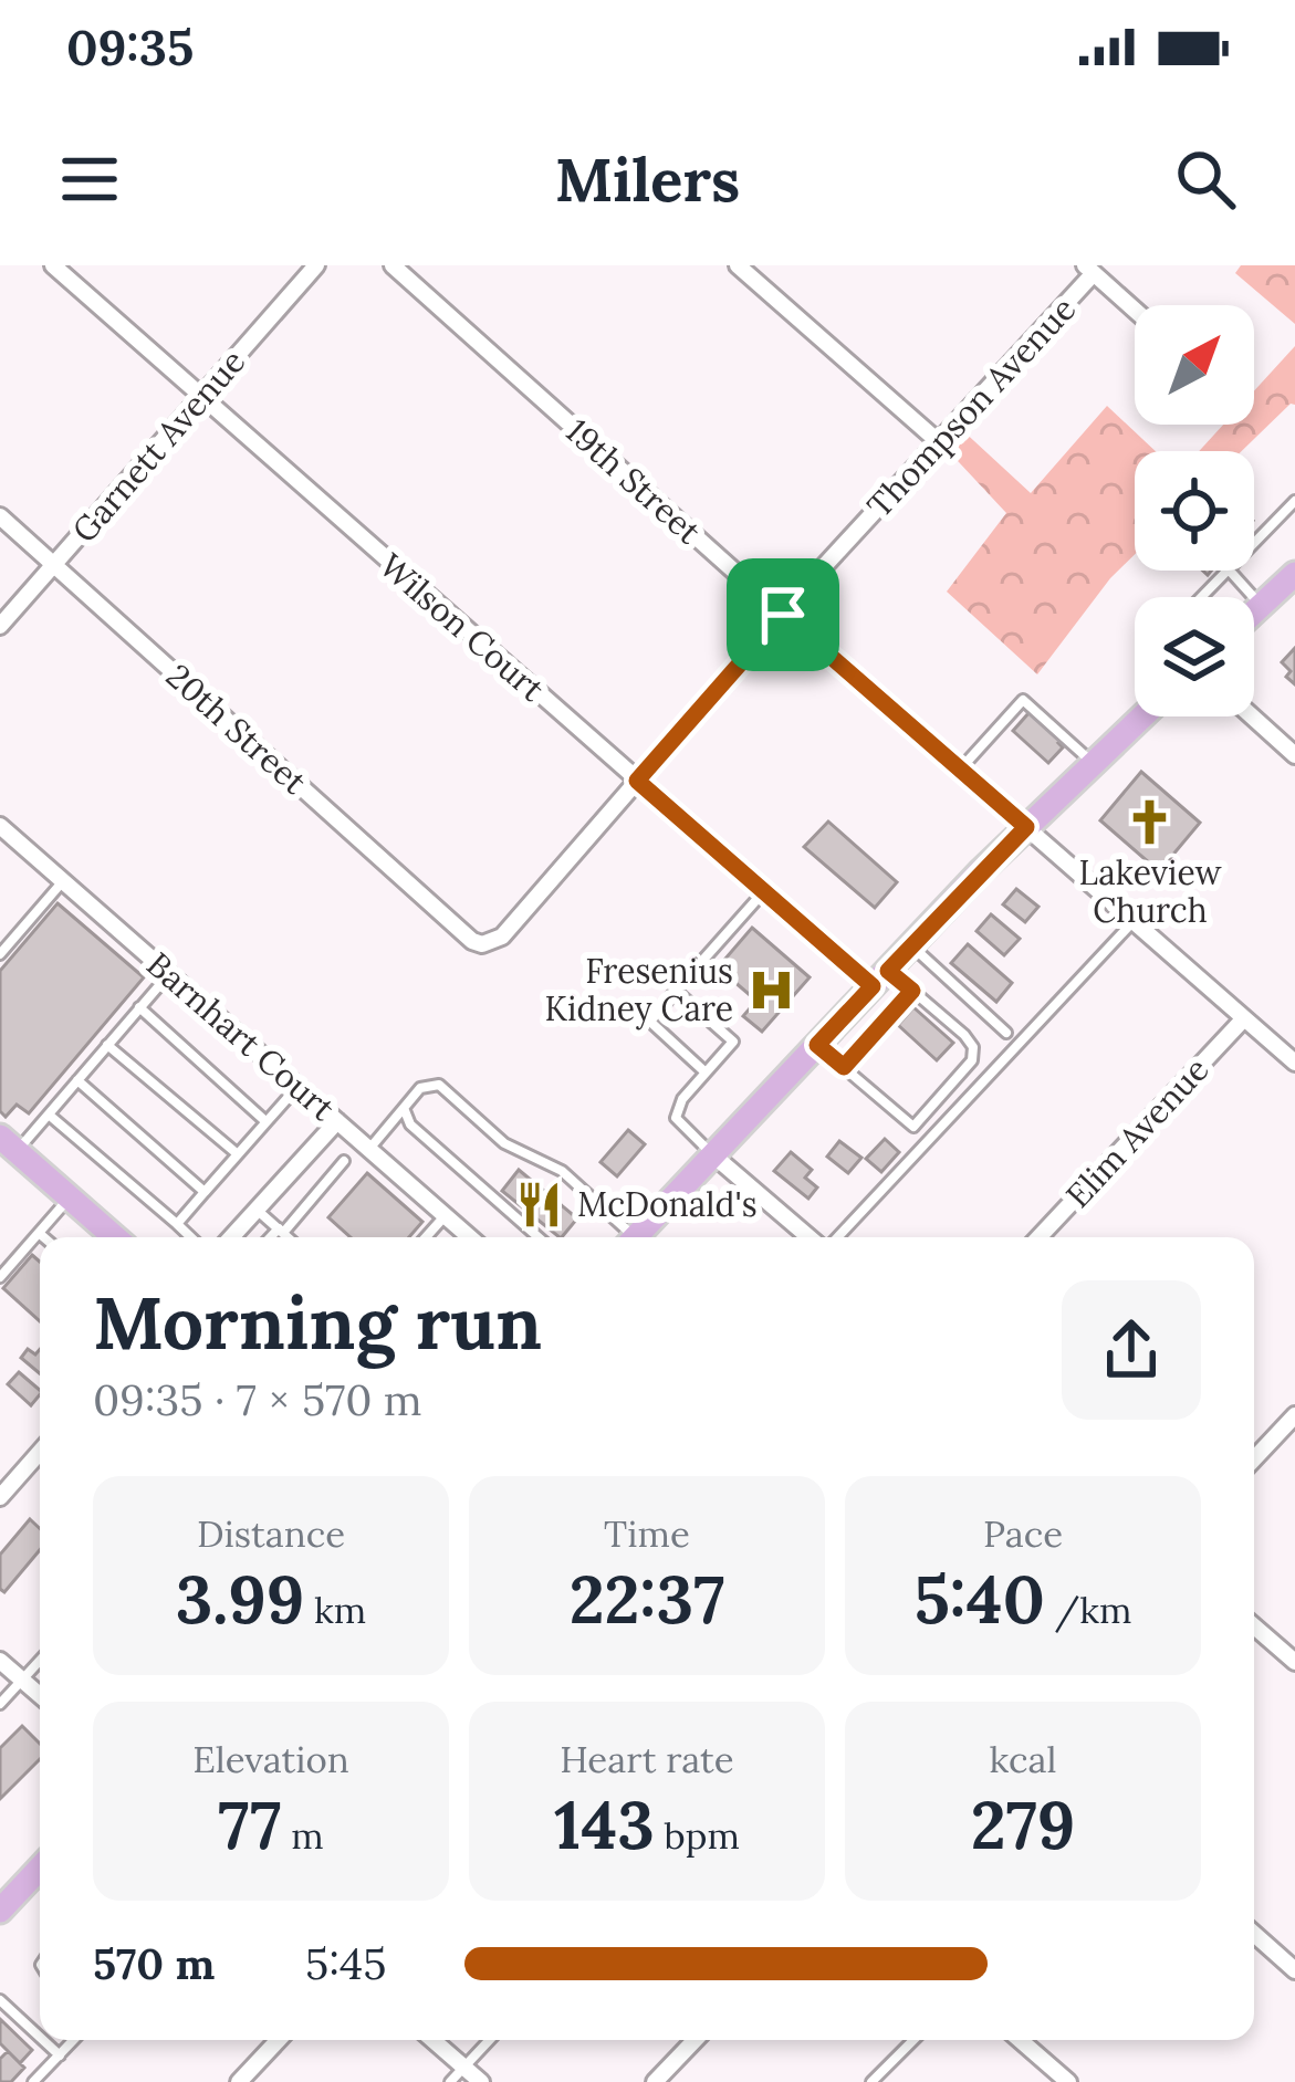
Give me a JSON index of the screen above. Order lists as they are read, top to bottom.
{
  "streets": {
    "street": [
      "Thompson Avenue",
      "Garnett Avenue",
      "19th Street",
      "Wilson Court",
      "20th Street",
      "Barnhart Court",
      "Elim Avenue"
    ]
  },
  "crossings": [
    ["Thompson Avenue", "19th Street"],
    ["Thompson Avenue", "Wilson Court"],
    ["Thompson Avenue", "20th Street"],
    ["Garnett Avenue", "Wilson Court"],
    ["Garnett Avenue", "20th Street"],
    ["19th Street", "Elim Avenue"]
  ],
  "places": {
    "church": ["Lakeview Church"],
    "hospital": ["Fresenius Kidney Care"],
    "restaurant": ["McDonald's"]
  },
  "north": "top right",
  "page": {
    "status": "09:35",
    "header": "Milers",
    "heading": ["Morning run", "09:35 · 7 × 570 m"],
    "stats": [
      ["Distance", "3.99 km"],
      ["Time", "22:37"],
      ["Pace", "5:40 /km"],
      ["Elevation", "77 m"],
      ["Heart rate", "143 bpm"],
      ["kcal", "279"]
    ],
    "list": [
      {
        "name": "570 m",
        "note": "5:45"
      }
    ]
  }
}
